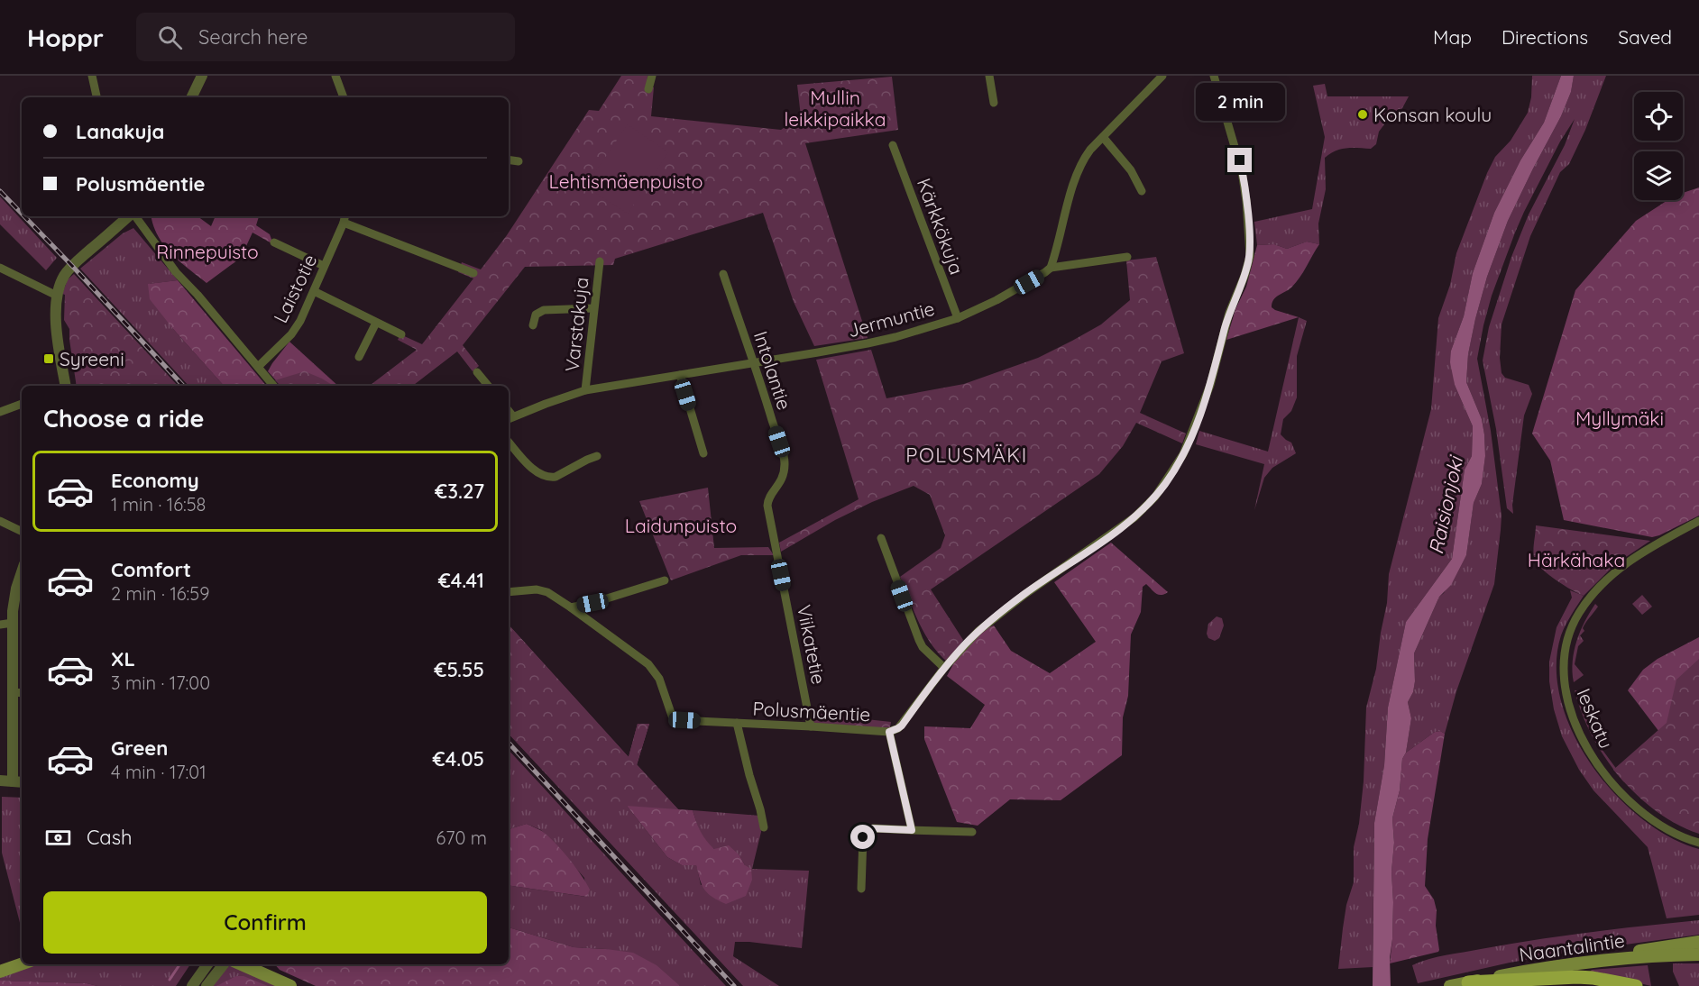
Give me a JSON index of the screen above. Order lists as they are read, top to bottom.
{
  "streets": {
    "main road": ["Naantalintie"],
    "street": [
      "Kärkkökuja",
      "Laistotie",
      "Jermuntie",
      "Varstakuja",
      "Intolantie",
      "Viikatetie",
      "Polusmäentie",
      "Ieskatu"
    ]
  },
  "crossings": [
    ["Kärkkökuja", "Jermuntie"],
    ["Jermuntie", "Varstakuja"],
    ["Jermuntie", "Intolantie"],
    ["Intolantie", "Viikatetie"],
    ["Viikatetie", "Polusmäentie"]
  ],
  "districts": ["POLUSMÄKI"],
  "water": ["Raisionjoki"],
  "parks": [
    "Mullin leikkipaikka",
    "Lehtismäenpuisto",
    "Rinnepuisto",
    "Myllymäki",
    "Laidunpuisto",
    "Härkähaka"
  ],
  "places": {
    "other": ["Konsan koulu"],
    "transit": ["Syreeni"]
  },
  "page": {
    "header": "Hoppr",
    "search": "Search here",
    "nav": ["Map", "Directions", "Saved"],
    "bubble": "2 min",
    "banner": ["Lanakuja", "Polusmäentie"],
    "heading": "Choose a ride",
    "list": [
      {
        "name": "Economy",
        "note": "1 min · 16:58",
        "value": "€3.27"
      },
      {
        "name": "Comfort",
        "note": "2 min · 16:59",
        "value": "€4.41"
      },
      {
        "name": "XL",
        "note": "3 min · 17:00",
        "value": "€5.55"
      },
      {
        "name": "Green",
        "note": "4 min · 17:01",
        "value": "€4.05"
      }
    ],
    "pay": ["Cash", "670 m"],
    "buttons": "Confirm"
  }
}
